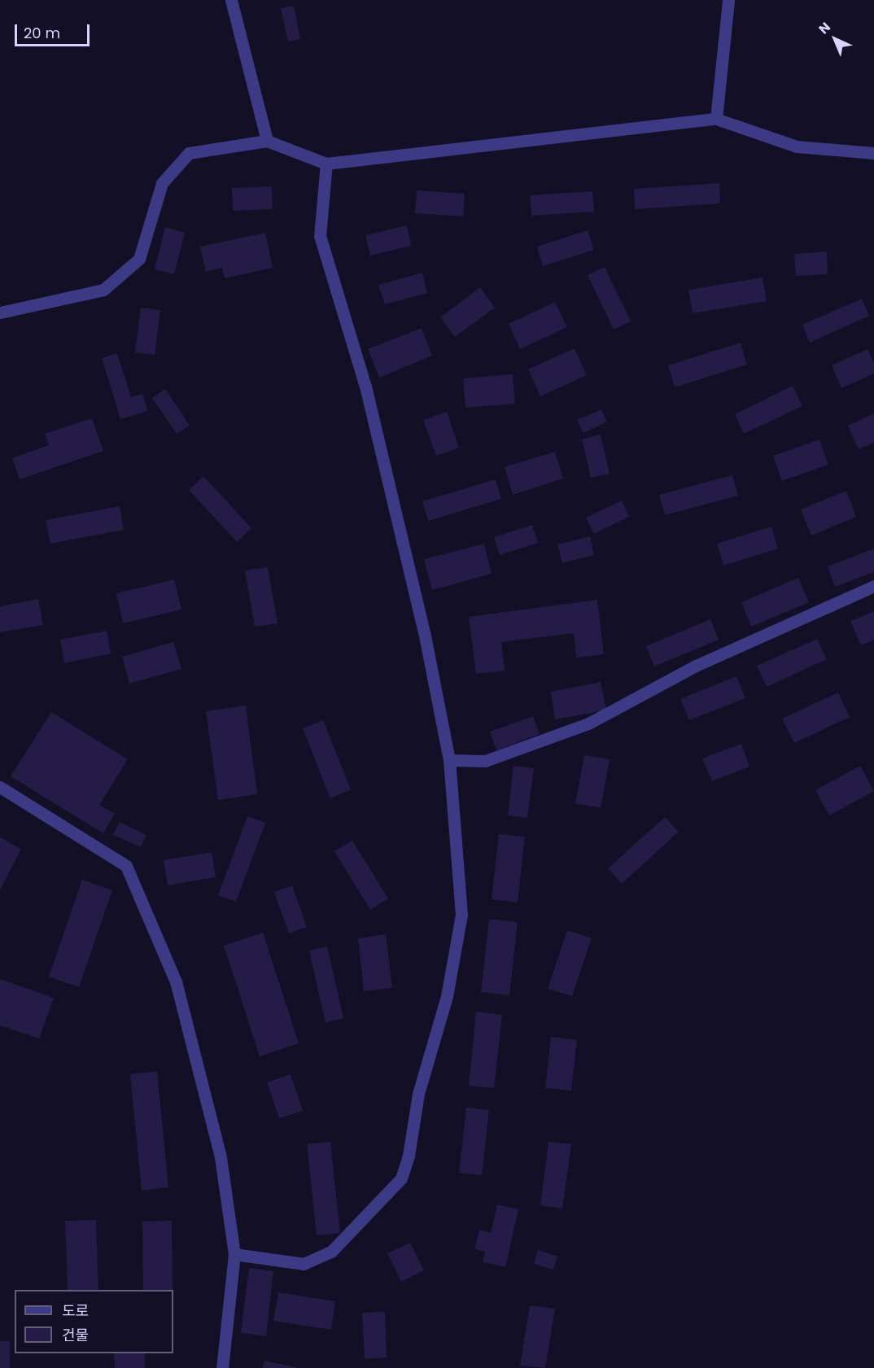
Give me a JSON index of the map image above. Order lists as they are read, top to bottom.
{
  "legend": ["도로", "건물"],
  "scale_bar": "20 m",
  "north": "top left"
}
